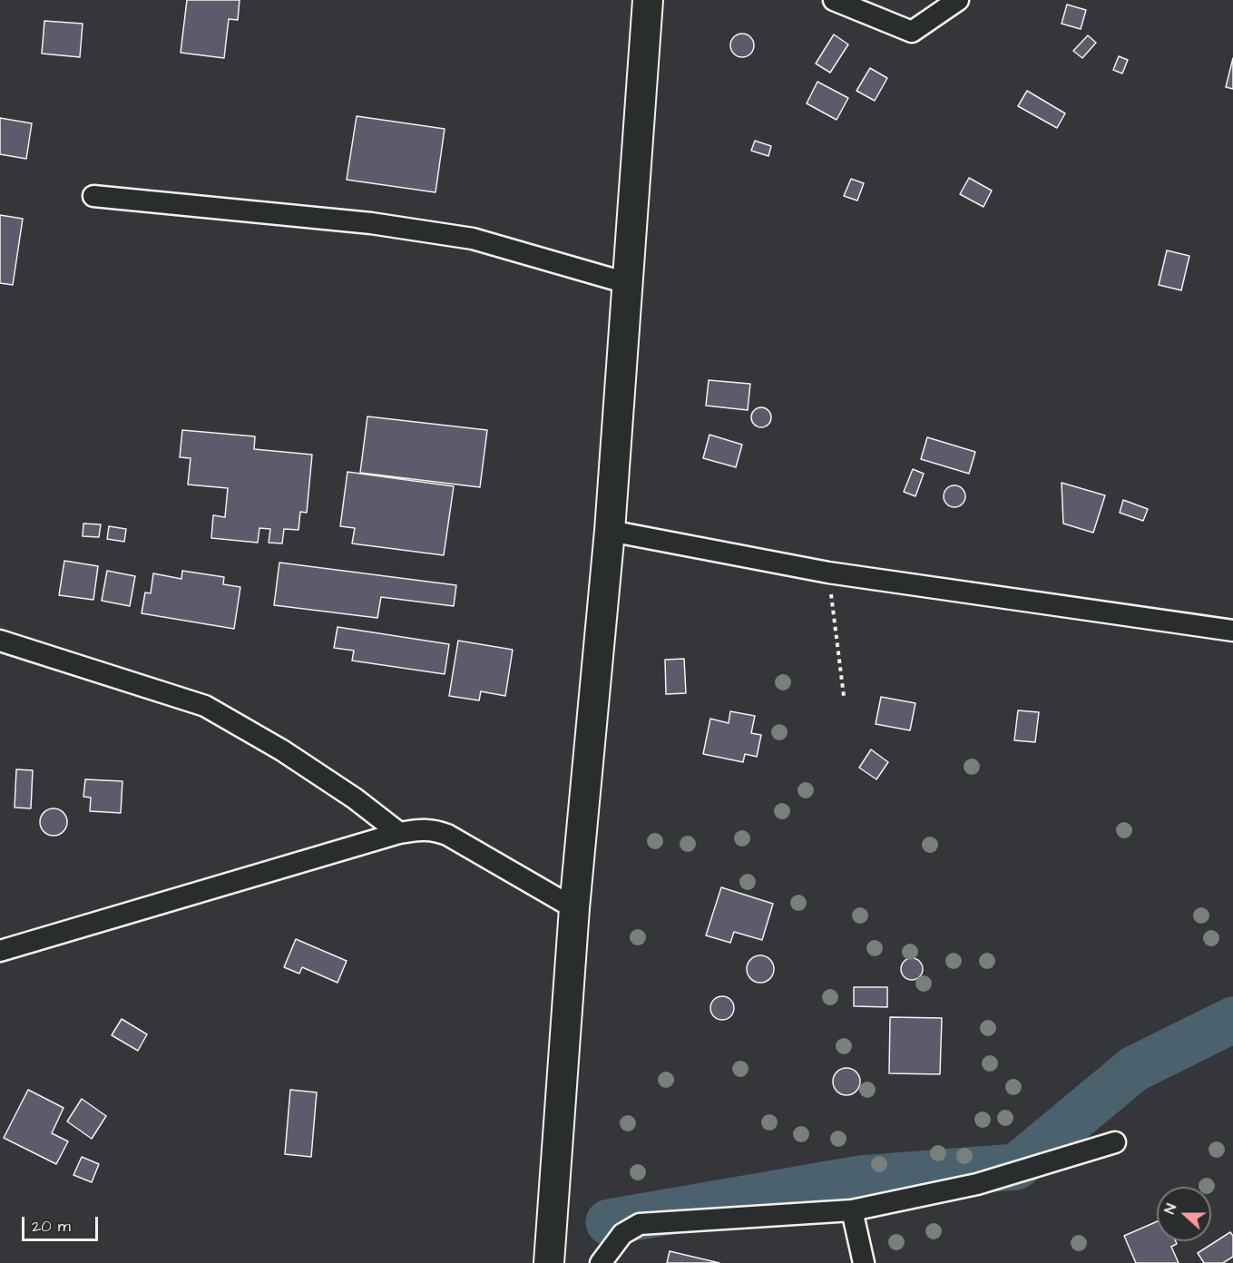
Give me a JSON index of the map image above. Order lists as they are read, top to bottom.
{
  "scale_bar": "20 m",
  "north": "left"
}
